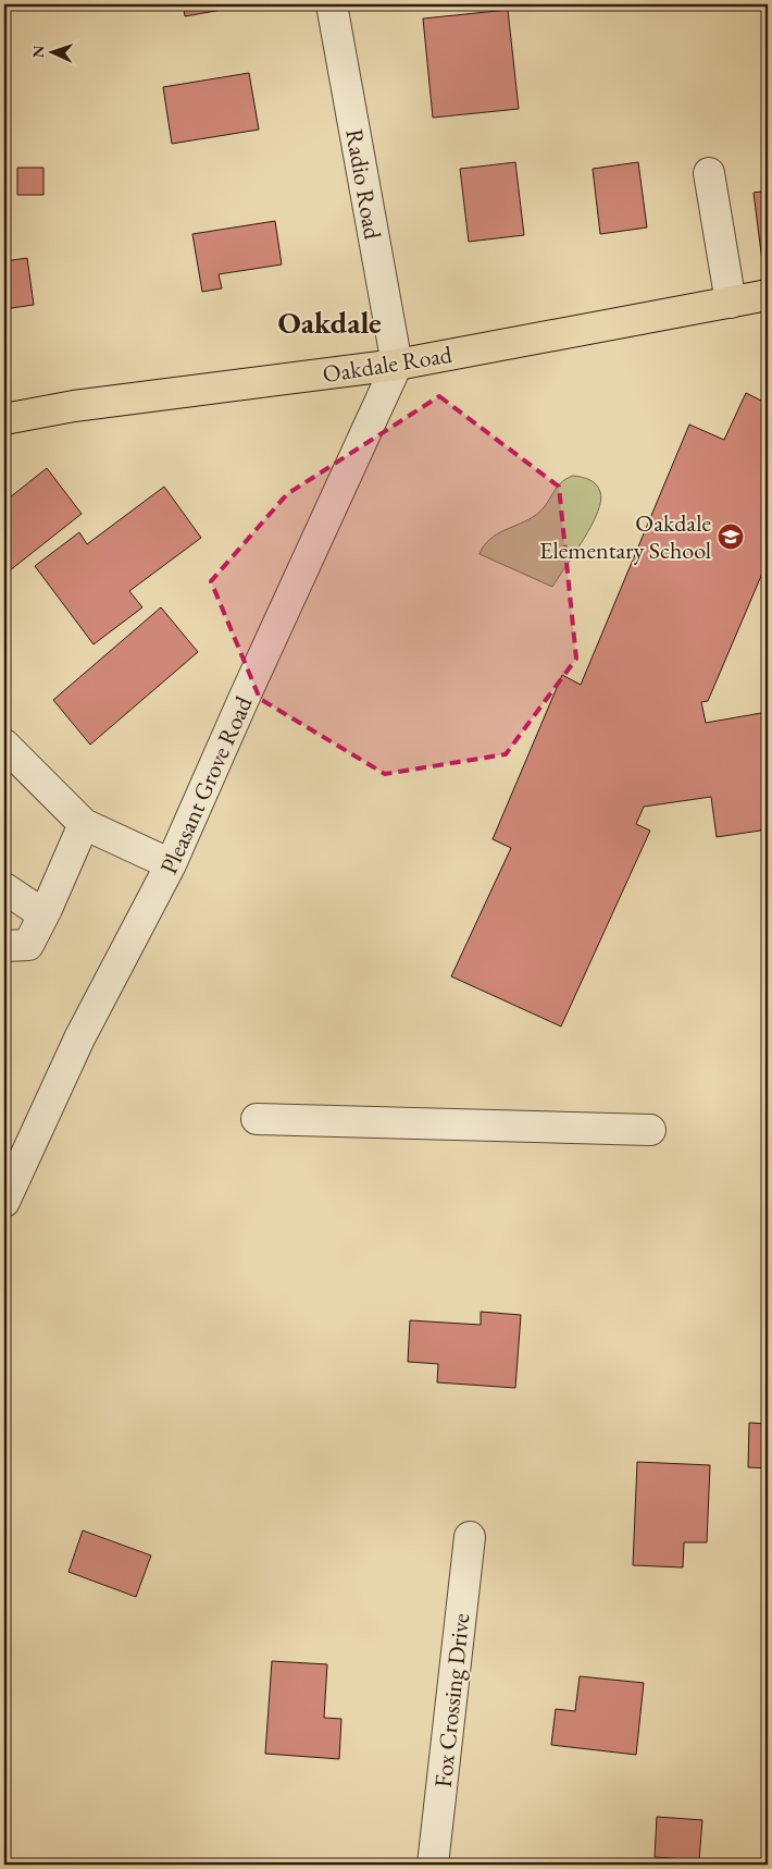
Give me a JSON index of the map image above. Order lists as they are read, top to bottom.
{
  "streets": {
    "main road": ["Oakdale Road"],
    "street": ["Radio Road", "Pleasant Grove Road", "Fox Crossing Drive"]
  },
  "crossings": [
    ["Radio Road", "Oakdale Road"],
    ["Radio Road", "Pleasant Grove Road"],
    ["Oakdale Road", "Pleasant Grove Road"]
  ],
  "districts": ["Oakdale"],
  "places": {
    "school or university": ["Oakdale Elementary School"]
  },
  "north": "left"
}
